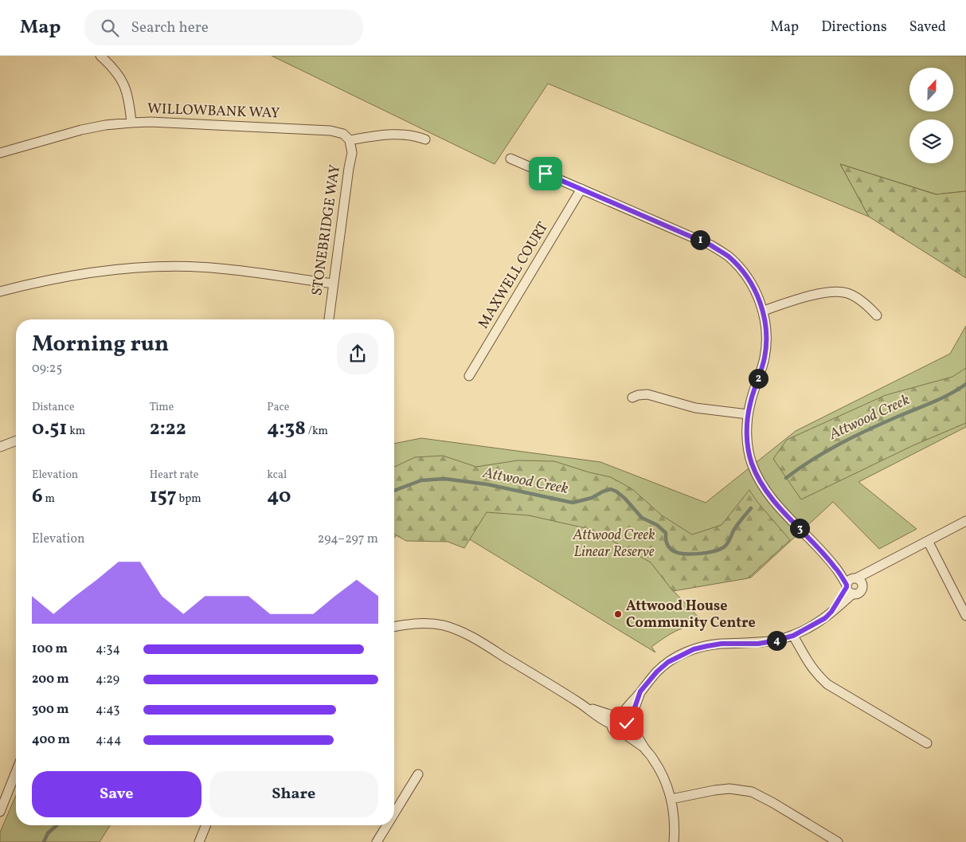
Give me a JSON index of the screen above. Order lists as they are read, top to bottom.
{
  "streets": {
    "street": ["WILLOWBANK WAY", "STONEBRIDGE WAY", "MAXWELL COURT"]
  },
  "crossings": [
    ["WILLOWBANK WAY", "STONEBRIDGE WAY"]
  ],
  "water": ["Attwood Creek"],
  "parks": ["Attwood Creek Linear Reserve"],
  "places": ["Attwood House Community Centre"],
  "north": "top",
  "page": {
    "header": "Map",
    "search": "Search here",
    "nav": ["Map", "Directions", "Saved"],
    "pins": [
      "1",
      "2",
      "3",
      "4"
    ],
    "heading": ["Morning run", "09:25"],
    "stats": [
      ["Distance", "0.51 km"],
      ["Time", "2:22"],
      ["Pace", "4:38 /km"],
      ["Elevation", "6 m"],
      ["Heart rate", "157 bpm"],
      ["kcal", "40"]
    ],
    "chart": ["Elevation", "294–297 m"],
    "list": [
      {
        "name": "100 m",
        "note": "4:34"
      },
      {
        "name": "200 m",
        "note": "4:29"
      },
      {
        "name": "300 m",
        "note": "4:43"
      },
      {
        "name": "400 m",
        "note": "4:44"
      }
    ],
    "buttons": ["Save", "Share"]
  }
}
